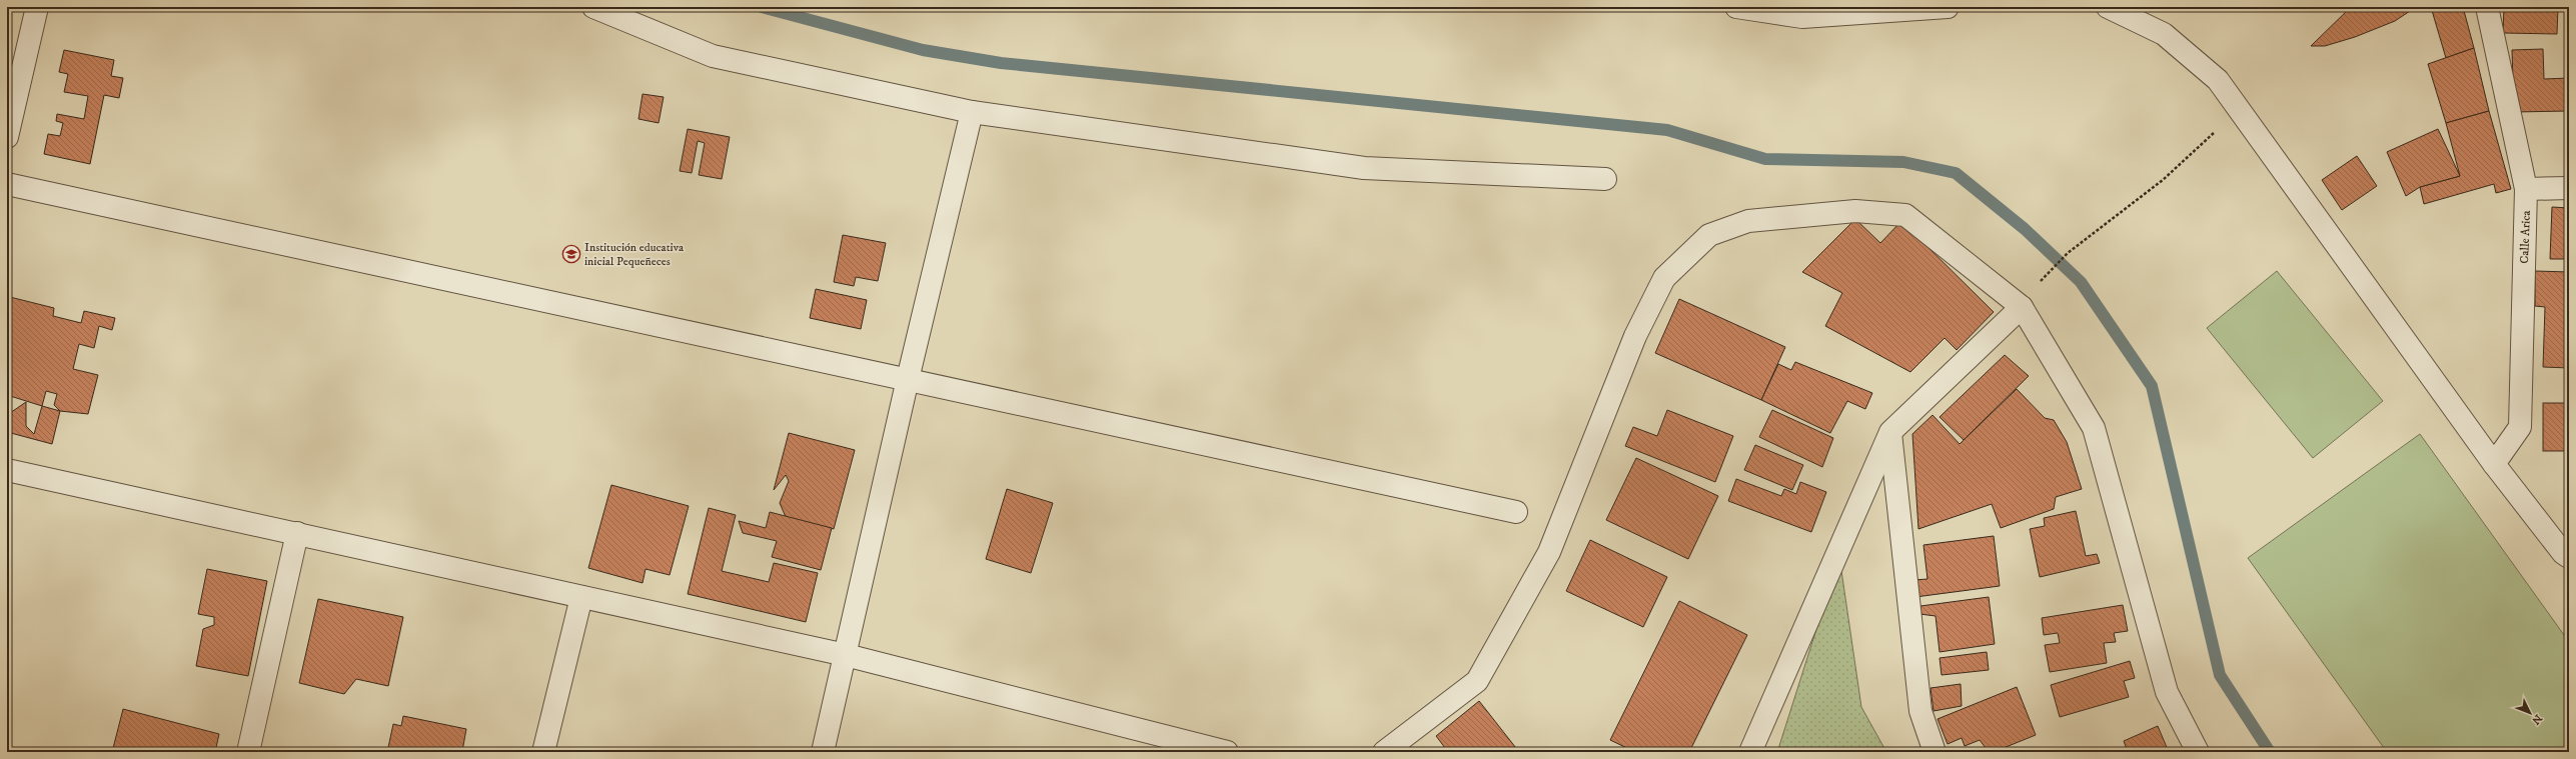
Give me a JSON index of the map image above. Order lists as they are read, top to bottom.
{
  "streets": {
    "street": ["Calle Arica"]
  },
  "places": {
    "school or university": ["Institución educativa inicial Pequeñeces"]
  },
  "north": "bottom right"
}
